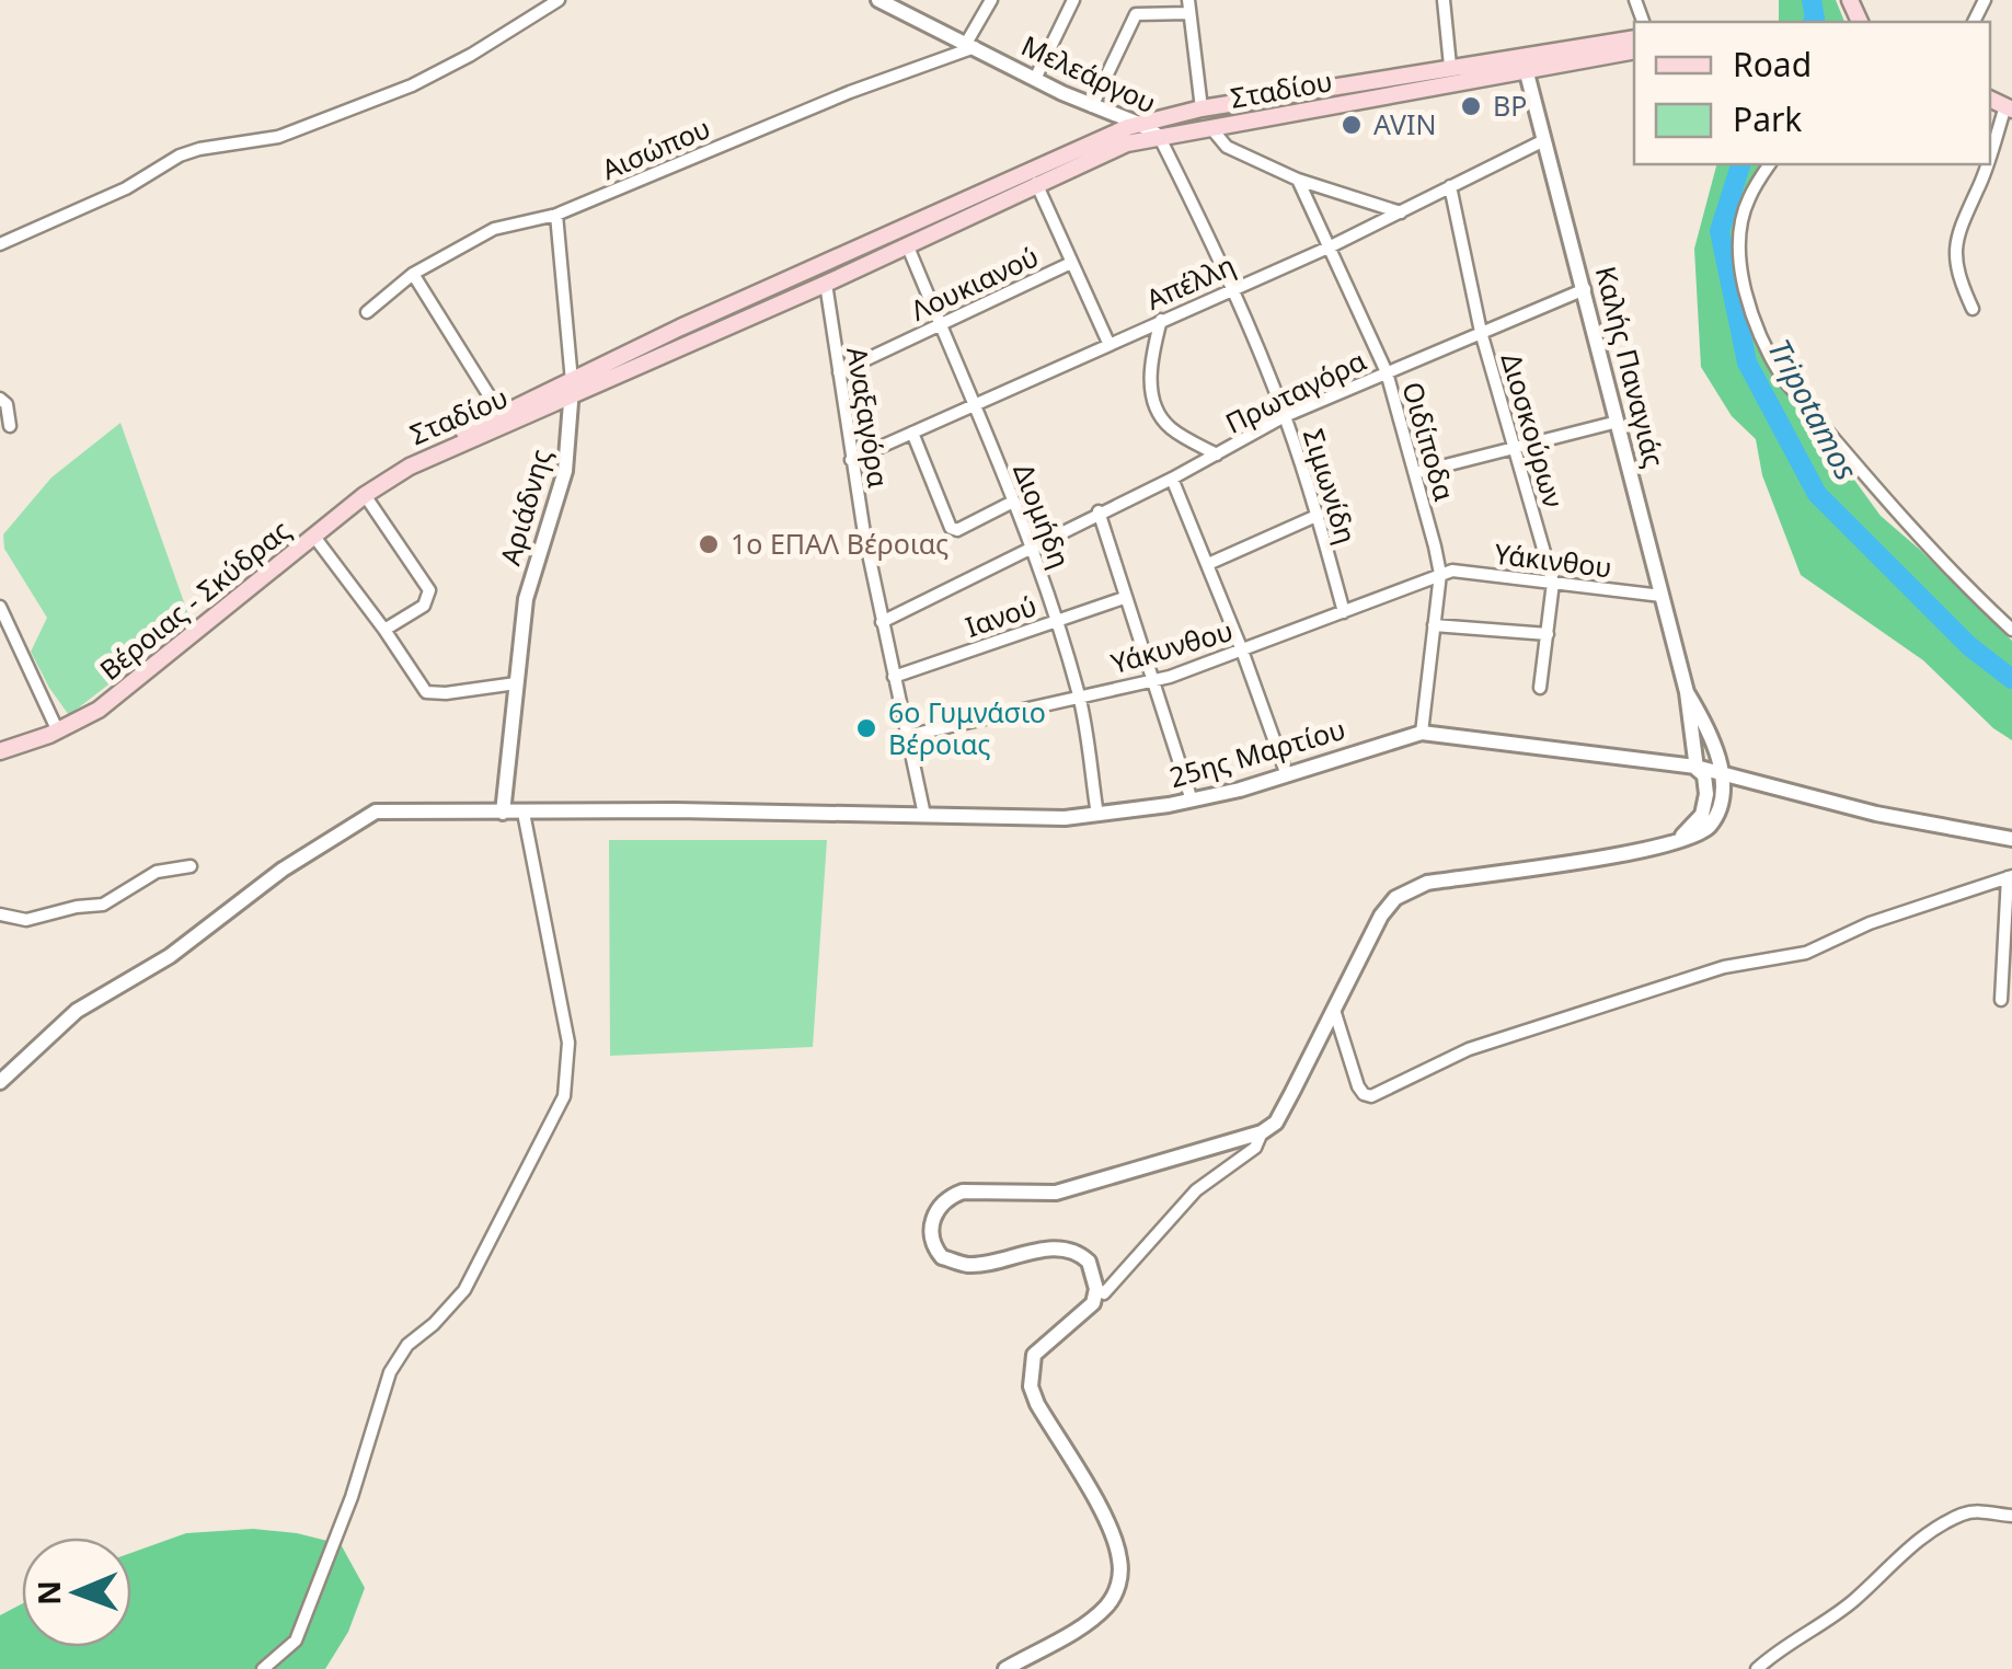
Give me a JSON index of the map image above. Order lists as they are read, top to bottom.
{
  "streets": {
    "main road": ["Σταδίου", "Βέροιας - Σκύδρας"],
    "street": [
      "Μελεάργου",
      "Αισώπου",
      "Απέλλη",
      "Λουκιανού",
      "Καλής Παναγιάς",
      "Πρωταγόρα",
      "Αναξαγόρα",
      "Διοσκούρων",
      "Οιδίποδα",
      "Σιμωνίδη",
      "Αριάδνης",
      "Διομήδη",
      "Υάκινθου",
      "Ιανού",
      "Υάκυνθου",
      "25ης Μαρτίου"
    ]
  },
  "crossings": [
    ["Μελεάργου", "Σταδίου"],
    ["Μελεάργου", "Αισώπου"],
    ["Μελεάργου", "Σιμωνίδη"],
    ["Σταδίου", "Καλής Παναγιάς"],
    ["Σταδίου", "Αναξαγόρα"],
    ["Σταδίου", "Σιμωνίδη"],
    ["Σταδίου", "Αριάδνης"],
    ["Σταδίου", "Διομήδη"],
    ["Σταδίου", "Βέροιας - Σκύδρας"],
    ["Αισώπου", "Αριάδνης"],
    ["Απέλλη", "Καλής Παναγιάς"],
    ["Απέλλη", "Αναξαγόρα"],
    ["Απέλλη", "Διοσκούρων"],
    ["Απέλλη", "Οιδίποδα"],
    ["Απέλλη", "Σιμωνίδη"],
    ["Απέλλη", "Διομήδη"],
    ["Λουκιανού", "Αναξαγόρα"],
    ["Λουκιανού", "Διομήδη"],
    ["Καλής Παναγιάς", "Πρωταγόρα"],
    ["Καλής Παναγιάς", "Υάκινθου"],
    ["Καλής Παναγιάς", "25ης Μαρτίου"],
    ["Πρωταγόρα", "Αναξαγόρα"],
    ["Πρωταγόρα", "Διοσκούρων"],
    ["Πρωταγόρα", "Οιδίποδα"],
    ["Πρωταγόρα", "Σιμωνίδη"],
    ["Πρωταγόρα", "Διομήδη"],
    ["Αναξαγόρα", "Ιανού"],
    ["Αναξαγόρα", "Υάκυνθου"],
    ["Αναξαγόρα", "25ης Μαρτίου"],
    ["Διοσκούρων", "Υάκινθου"],
    ["Οιδίποδα", "Υάκινθου"],
    ["Οιδίποδα", "Υάκυνθου"],
    ["Οιδίποδα", "25ης Μαρτίου"],
    ["Σιμωνίδη", "Υάκυνθου"],
    ["Αριάδνης", "25ης Μαρτίου"],
    ["Διομήδη", "Ιανού"],
    ["Διομήδη", "Υάκυνθου"],
    ["Διομήδη", "25ης Μαρτίου"],
    ["Υάκινθου", "Υάκυνθου"]
  ],
  "water": ["Tripotamos"],
  "places": [
    "BP",
    "AVIN",
    "1ο ΕΠΑΛ Βέροιας",
    "6ο Γυμνάσιο Βέροιας"
  ],
  "legend": ["Road", "Park"],
  "north": "left"
}
